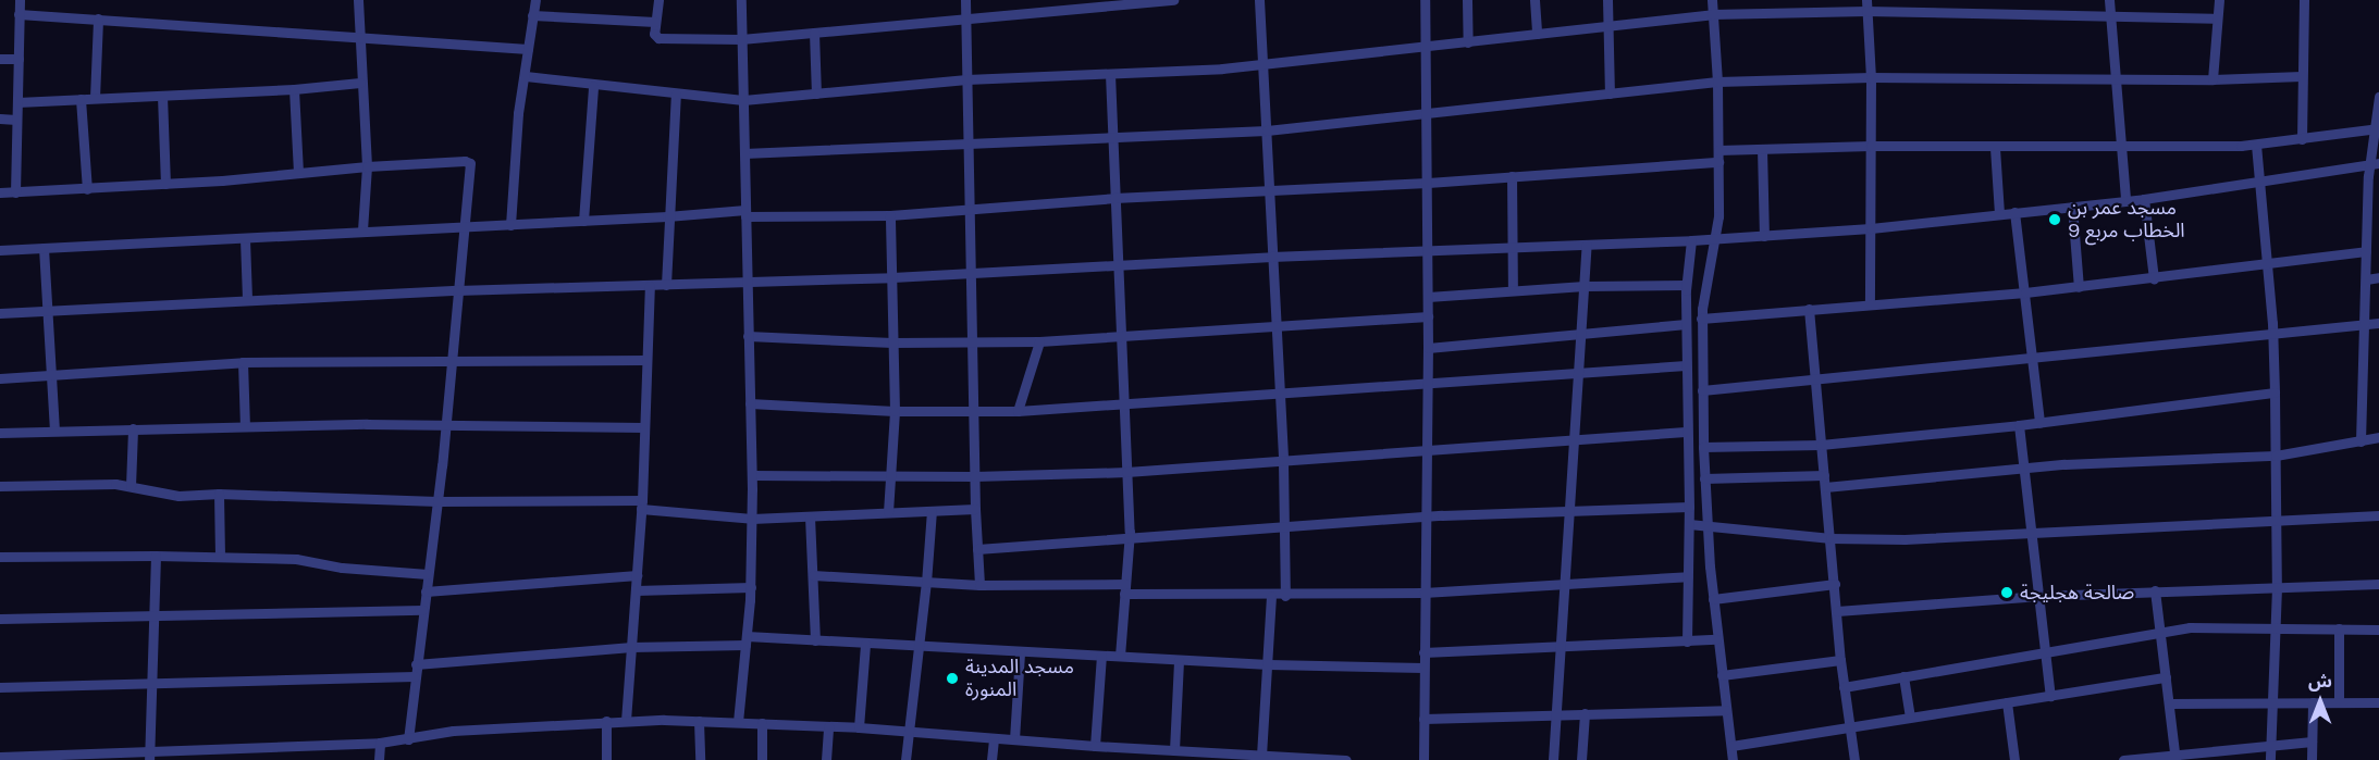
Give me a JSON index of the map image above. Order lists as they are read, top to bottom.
{
  "places": ["مسجد عمر بن الخطاب مربع 9", "صالحة هجليجة", "مسجد المدينة المنورة"],
  "north": "top"
}
